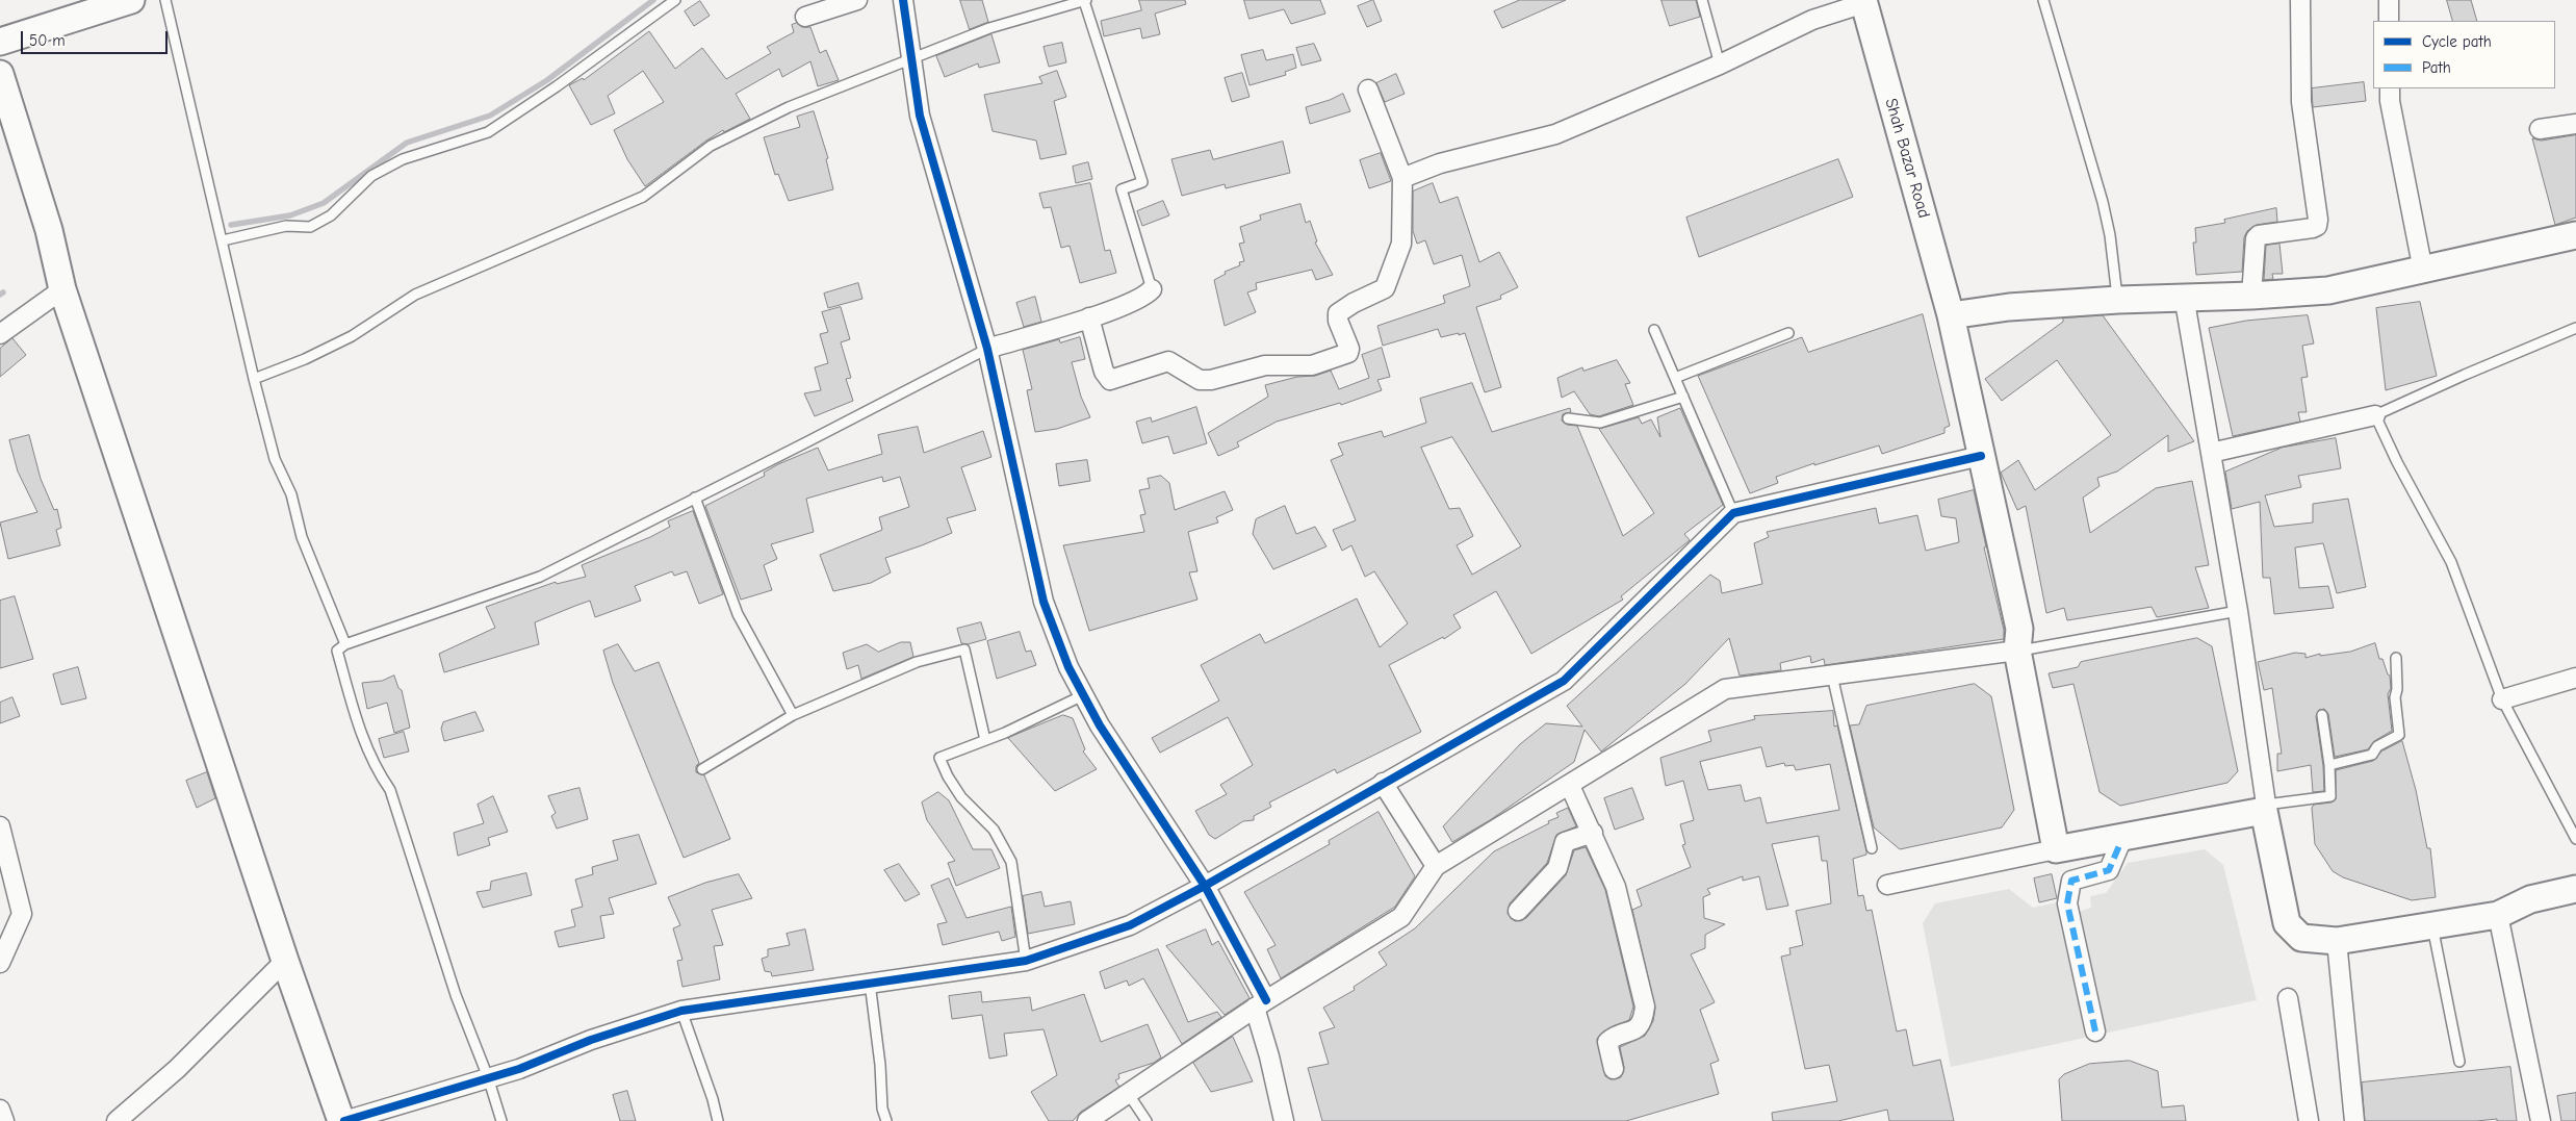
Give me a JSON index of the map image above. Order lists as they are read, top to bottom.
{
  "streets": {
    "main road": ["Shah Bazar Road"]
  },
  "legend": ["Cycle path", "Path"],
  "scale_bar": "50 m"
}
